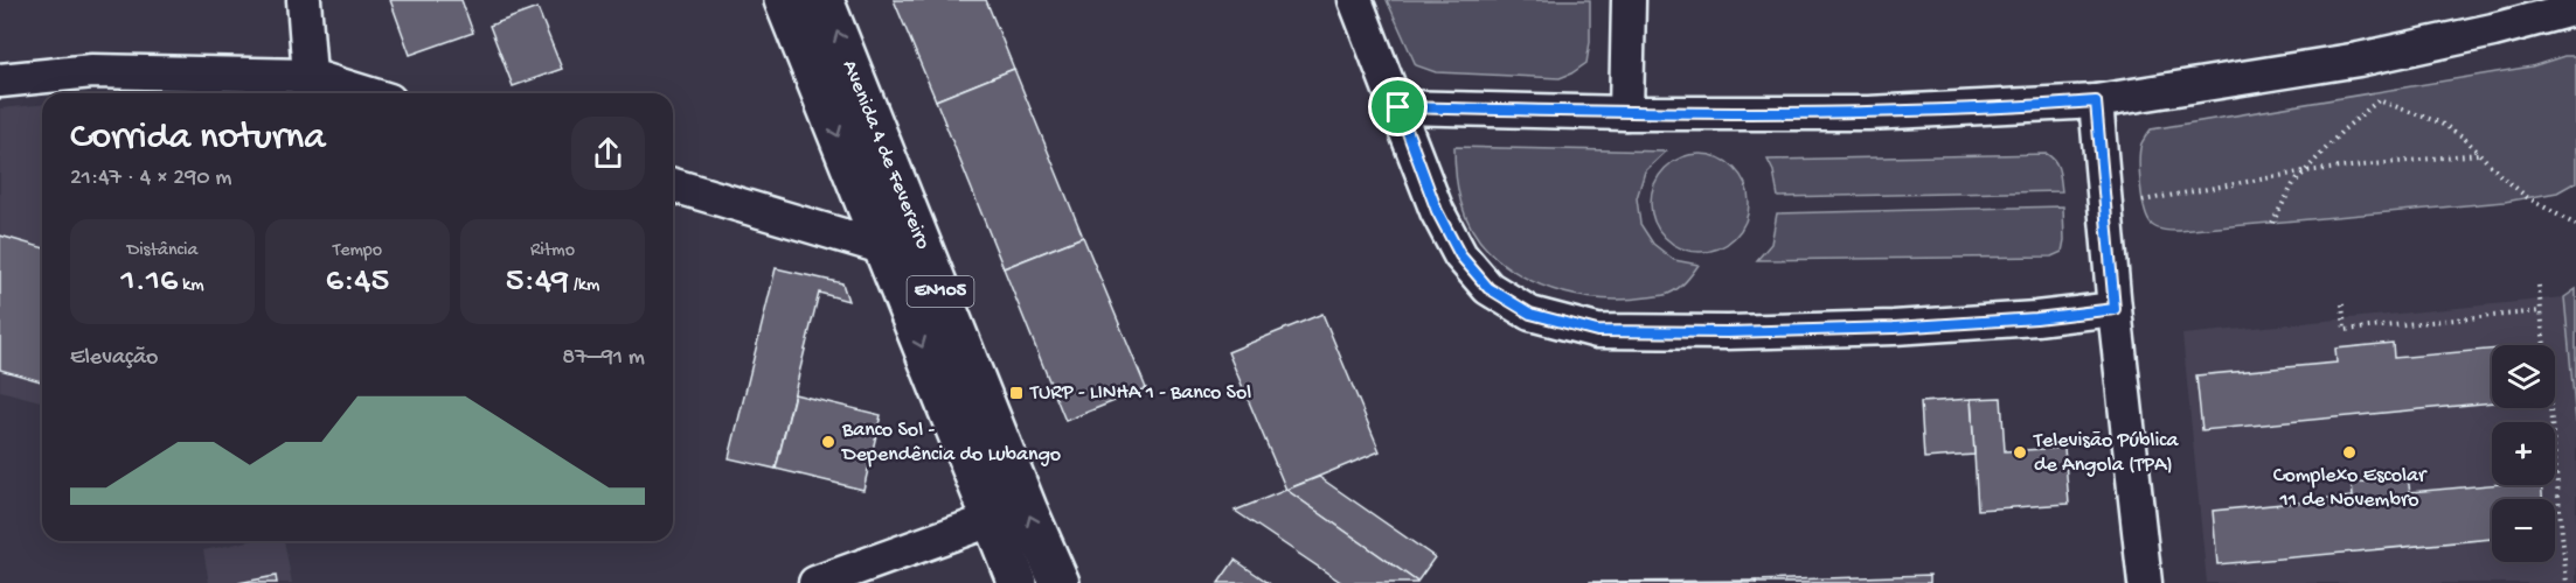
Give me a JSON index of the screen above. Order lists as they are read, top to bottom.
{
  "streets": {
    "main road": ["Avenida 4 de Fevereiro", "EN105"]
  },
  "places": {
    "transit": ["TURP - LINHA 1 - Banco Sol"],
    "other": ["Banco Sol - Dependência do Lubango", "Televisão Pública de Angola (TPA)", "Complexo Escolar 11 de Novembro"]
  },
  "page": {
    "heading": ["Corrida noturna", "21:47 · 4 × 290 m"],
    "stats": [
      ["Distância", "1.16 km"],
      ["Tempo", "6:45"],
      ["Ritmo", "5:49 /km"]
    ],
    "chart": ["Elevação", "87–91 m"],
    "map_buttons": ["+", "−"]
  }
}
